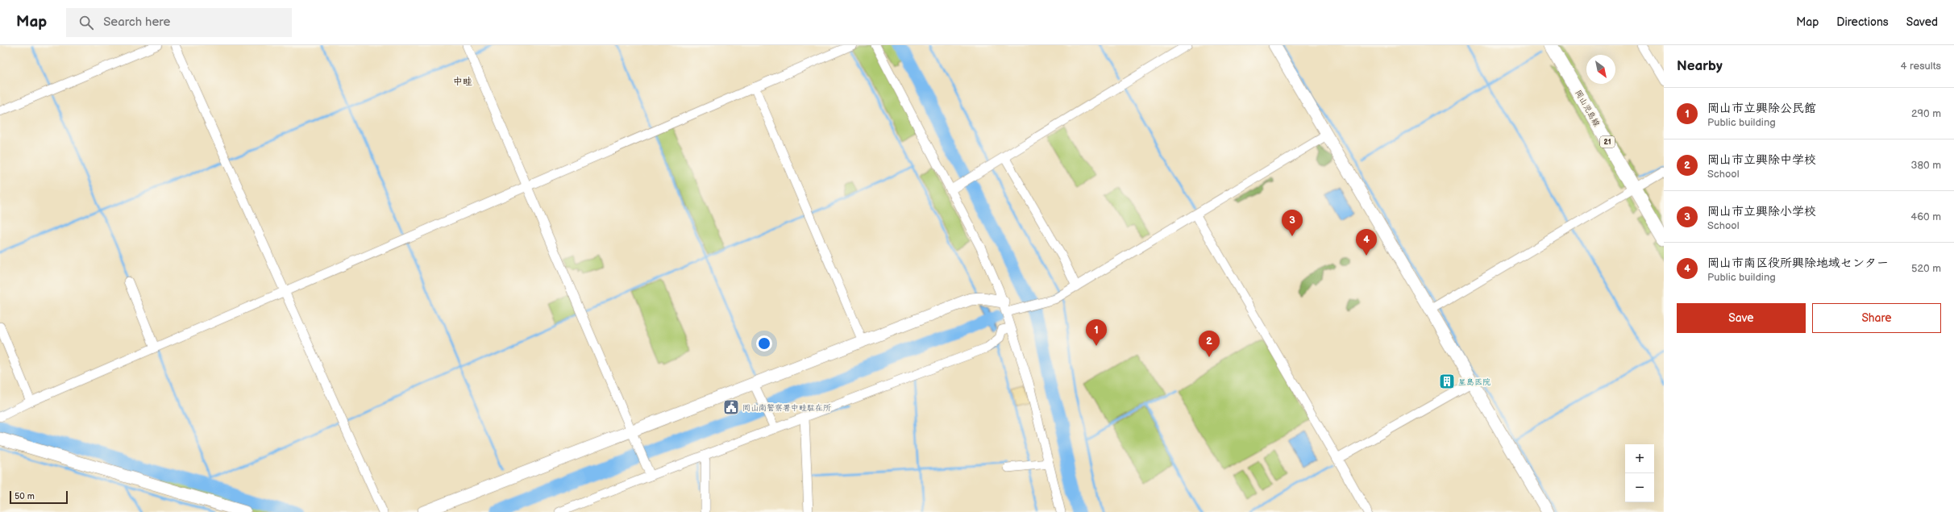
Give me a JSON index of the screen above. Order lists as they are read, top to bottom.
{
  "streets": {
    "main road": ["岡山児島線", "21"]
  },
  "districts": ["中畦"],
  "places": {
    "building": ["星島医院"],
    "public building": ["岡山南警察署中畦駐在所"]
  },
  "scale_bar": "50 m",
  "north": "bottom right",
  "page": {
    "header": "Map",
    "search": "Search here",
    "nav": ["Map", "Directions", "Saved"],
    "heading": ["Nearby", "4 results"],
    "list": [
      {
        "mark": "1",
        "name": "岡山市立興除公民館",
        "note": "Public building",
        "value": "290 m"
      },
      {
        "mark": "2",
        "name": "岡山市立興除中学校",
        "note": "School",
        "value": "380 m"
      },
      {
        "mark": "3",
        "name": "岡山市立興除小学校",
        "note": "School",
        "value": "460 m"
      },
      {
        "mark": "4",
        "name": "岡山市南区役所興除地域センター",
        "note": "Public building",
        "value": "520 m"
      }
    ],
    "pins": [
      "3",
      "4",
      "1",
      "2"
    ],
    "buttons": ["Save", "Share"],
    "map_buttons": ["+", "−"],
    "scale": "50 m"
  }
}
